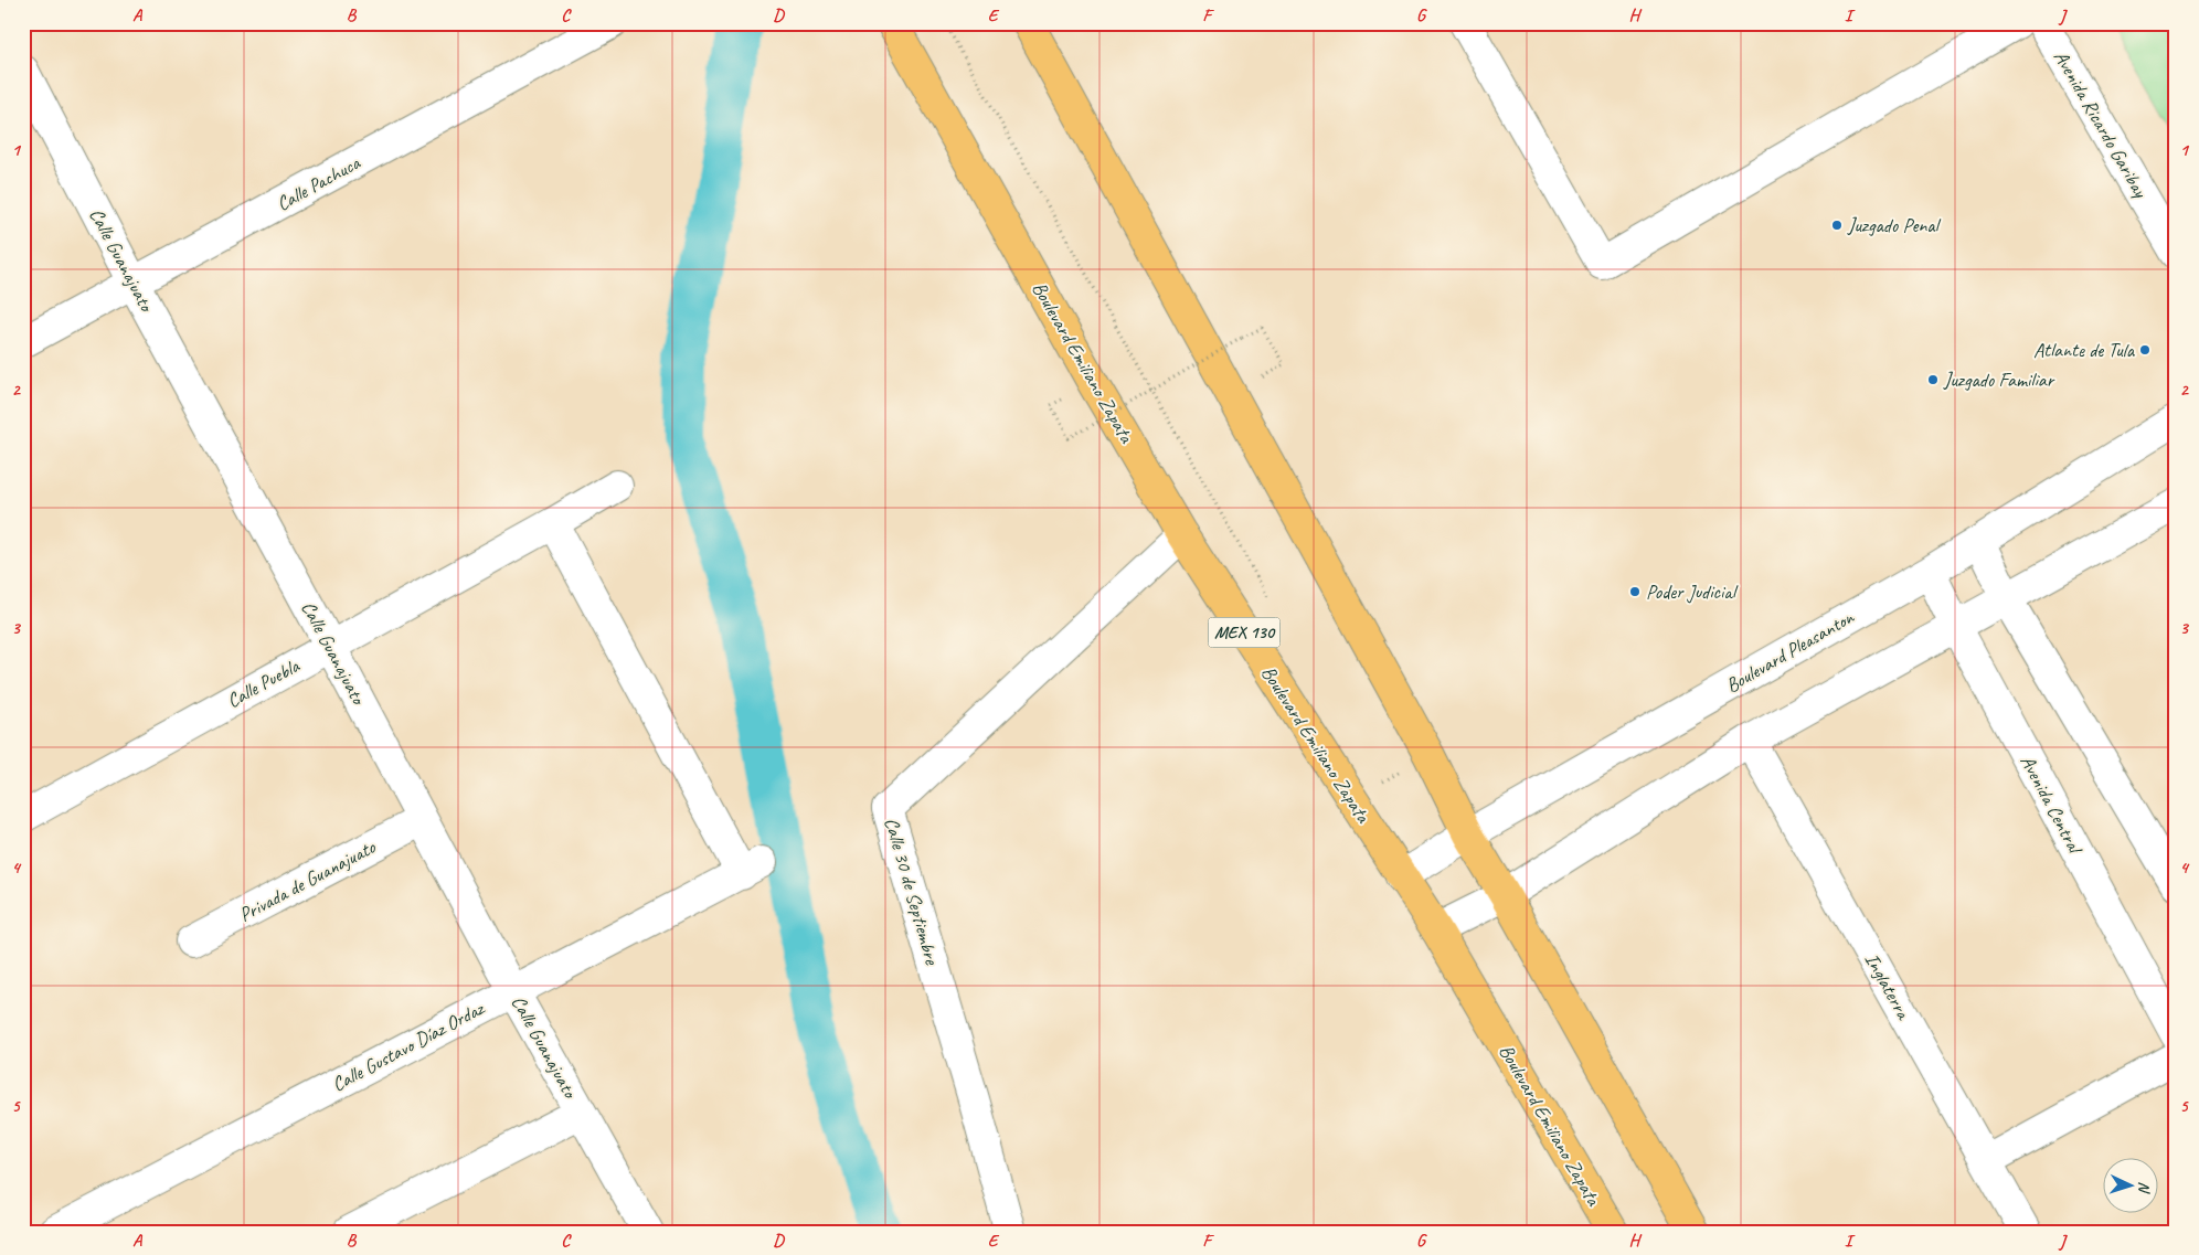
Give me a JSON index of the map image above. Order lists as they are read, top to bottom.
{
  "streets": {
    "main road": ["Boulevard Emiliano Zapata", "MEX 130"],
    "street": [
      "Avenida Ricardo Garibay",
      "Calle Pachuca",
      "Calle Guanajuato",
      "Boulevard Pleasanton",
      "Calle Puebla",
      "Avenida Central",
      "Privada de Guanajuato",
      "Calle 30 de Septiembre",
      "Inglaterra",
      "Calle Gustavo Díaz Ordaz"
    ]
  },
  "crossings": [
    ["Calle Pachuca", "Calle Guanajuato"],
    ["Calle Guanajuato", "Calle Puebla"],
    ["Calle Guanajuato", "Privada de Guanajuato"],
    ["Calle Guanajuato", "Calle Gustavo Díaz Ordaz"],
    ["Boulevard Emiliano Zapata", "Boulevard Pleasanton"],
    ["Boulevard Emiliano Zapata", "Calle 30 de Septiembre"],
    ["Boulevard Pleasanton", "Avenida Central"],
    ["Calle Puebla", "Calle Gustavo Díaz Ordaz"]
  ],
  "places": [
    "Juzgado Penal",
    "Atlante de Tula",
    "Juzgado Familiar",
    "Poder Judicial"
  ],
  "north": "right",
  "grid": {
    "columns": [
      "A",
      "B",
      "C",
      "D",
      "E",
      "F",
      "G",
      "H",
      "I",
      "J"
    ],
    "rows": [
      "1",
      "2",
      "3",
      "4",
      "5"
    ]
  }
}
